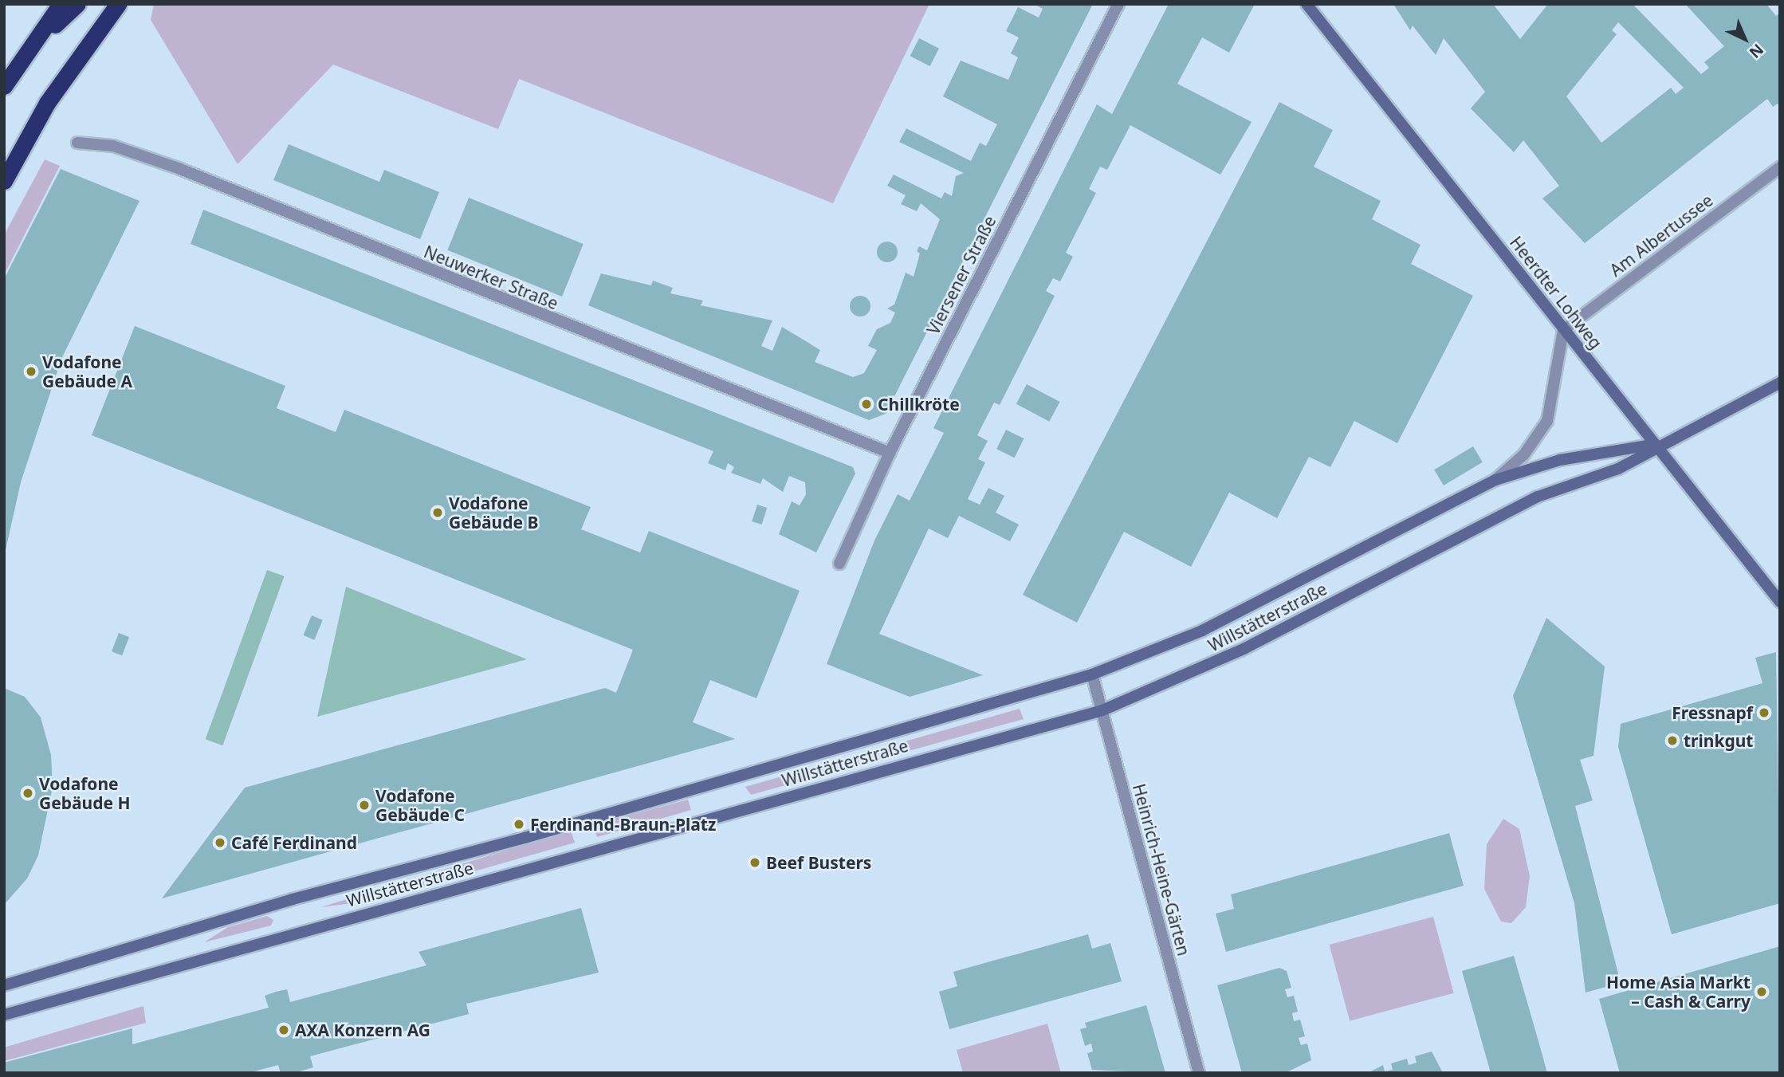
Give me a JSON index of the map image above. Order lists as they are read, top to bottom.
{
  "streets": {
    "street": [
      "Am Albertussee",
      "Viersener Straße",
      "Neuwerker Straße",
      "Heerdter Lohweg",
      "Willstätterstraße",
      "Heinrich-Heine-Gärten"
    ]
  },
  "crossings": [
    ["Am Albertussee", "Heerdter Lohweg"],
    ["Am Albertussee", "Willstätterstraße"],
    ["Viersener Straße", "Neuwerker Straße"],
    ["Heerdter Lohweg", "Willstätterstraße"],
    ["Willstätterstraße", "Heinrich-Heine-Gärten"]
  ],
  "places": [
    "Vodafone Gebäude A",
    "Chillkröte",
    "Vodafone Gebäude B",
    "Fressnapf",
    "trinkgut",
    "Vodafone Gebäude H",
    "Vodafone Gebäude C",
    "Ferdinand-Braun-Platz",
    "Café Ferdinand",
    "Beef Busters",
    "Home Asia Markt – Cash & Carry",
    "AXA Konzern AG"
  ],
  "north": "bottom right"
}
